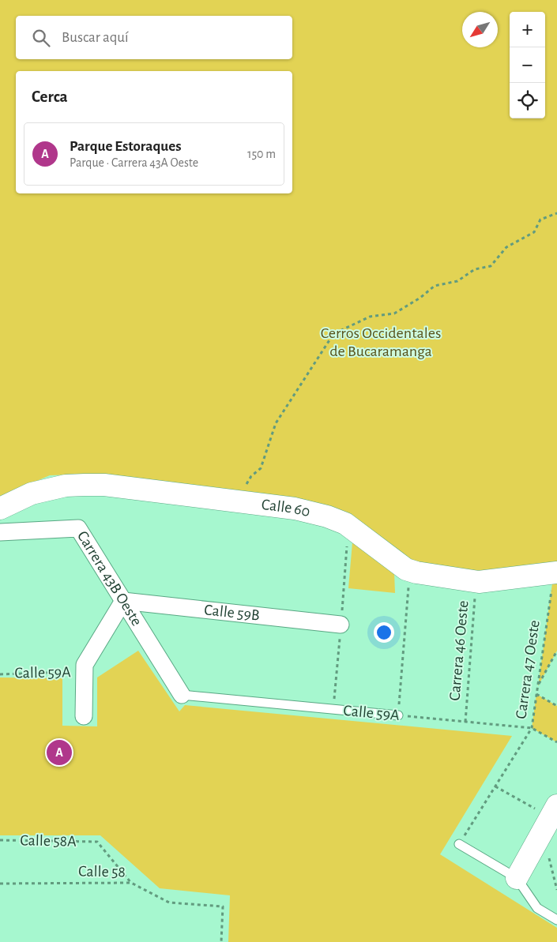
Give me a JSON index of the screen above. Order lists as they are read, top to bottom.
{
  "streets": {
    "street": ["Calle 60", "Carrera 43B Oeste", "Calle 59B"],
    "lane": ["Calle 59A"],
    "path": [
      "Carrera 46 Oeste",
      "Carrera 47 Oeste",
      "Calle 58A",
      "Calle 58"
    ]
  },
  "crossings": [
    ["Calle 60", "Carrera 46 Oeste"],
    ["Calle 60", "Carrera 47 Oeste"],
    ["Carrera 43B Oeste", "Calle 59B"],
    ["Carrera 43B Oeste", "Calle 59A"],
    ["Carrera 46 Oeste", "Calle 59A"],
    ["Carrera 47 Oeste", "Calle 59A"],
    ["Calle 58A", "Calle 58"]
  ],
  "parks": ["Cerros Occidentales de Bucaramanga"],
  "north": "bottom left",
  "page": {
    "map_buttons": ["+", "−"],
    "search": "Buscar aquí",
    "heading": "Cerca",
    "list": [
      {
        "mark": "A",
        "name": "Parque Estoraques",
        "note": "Parque · Carrera 43A Oeste",
        "value": "150 m"
      }
    ],
    "pins": "A"
  }
}
